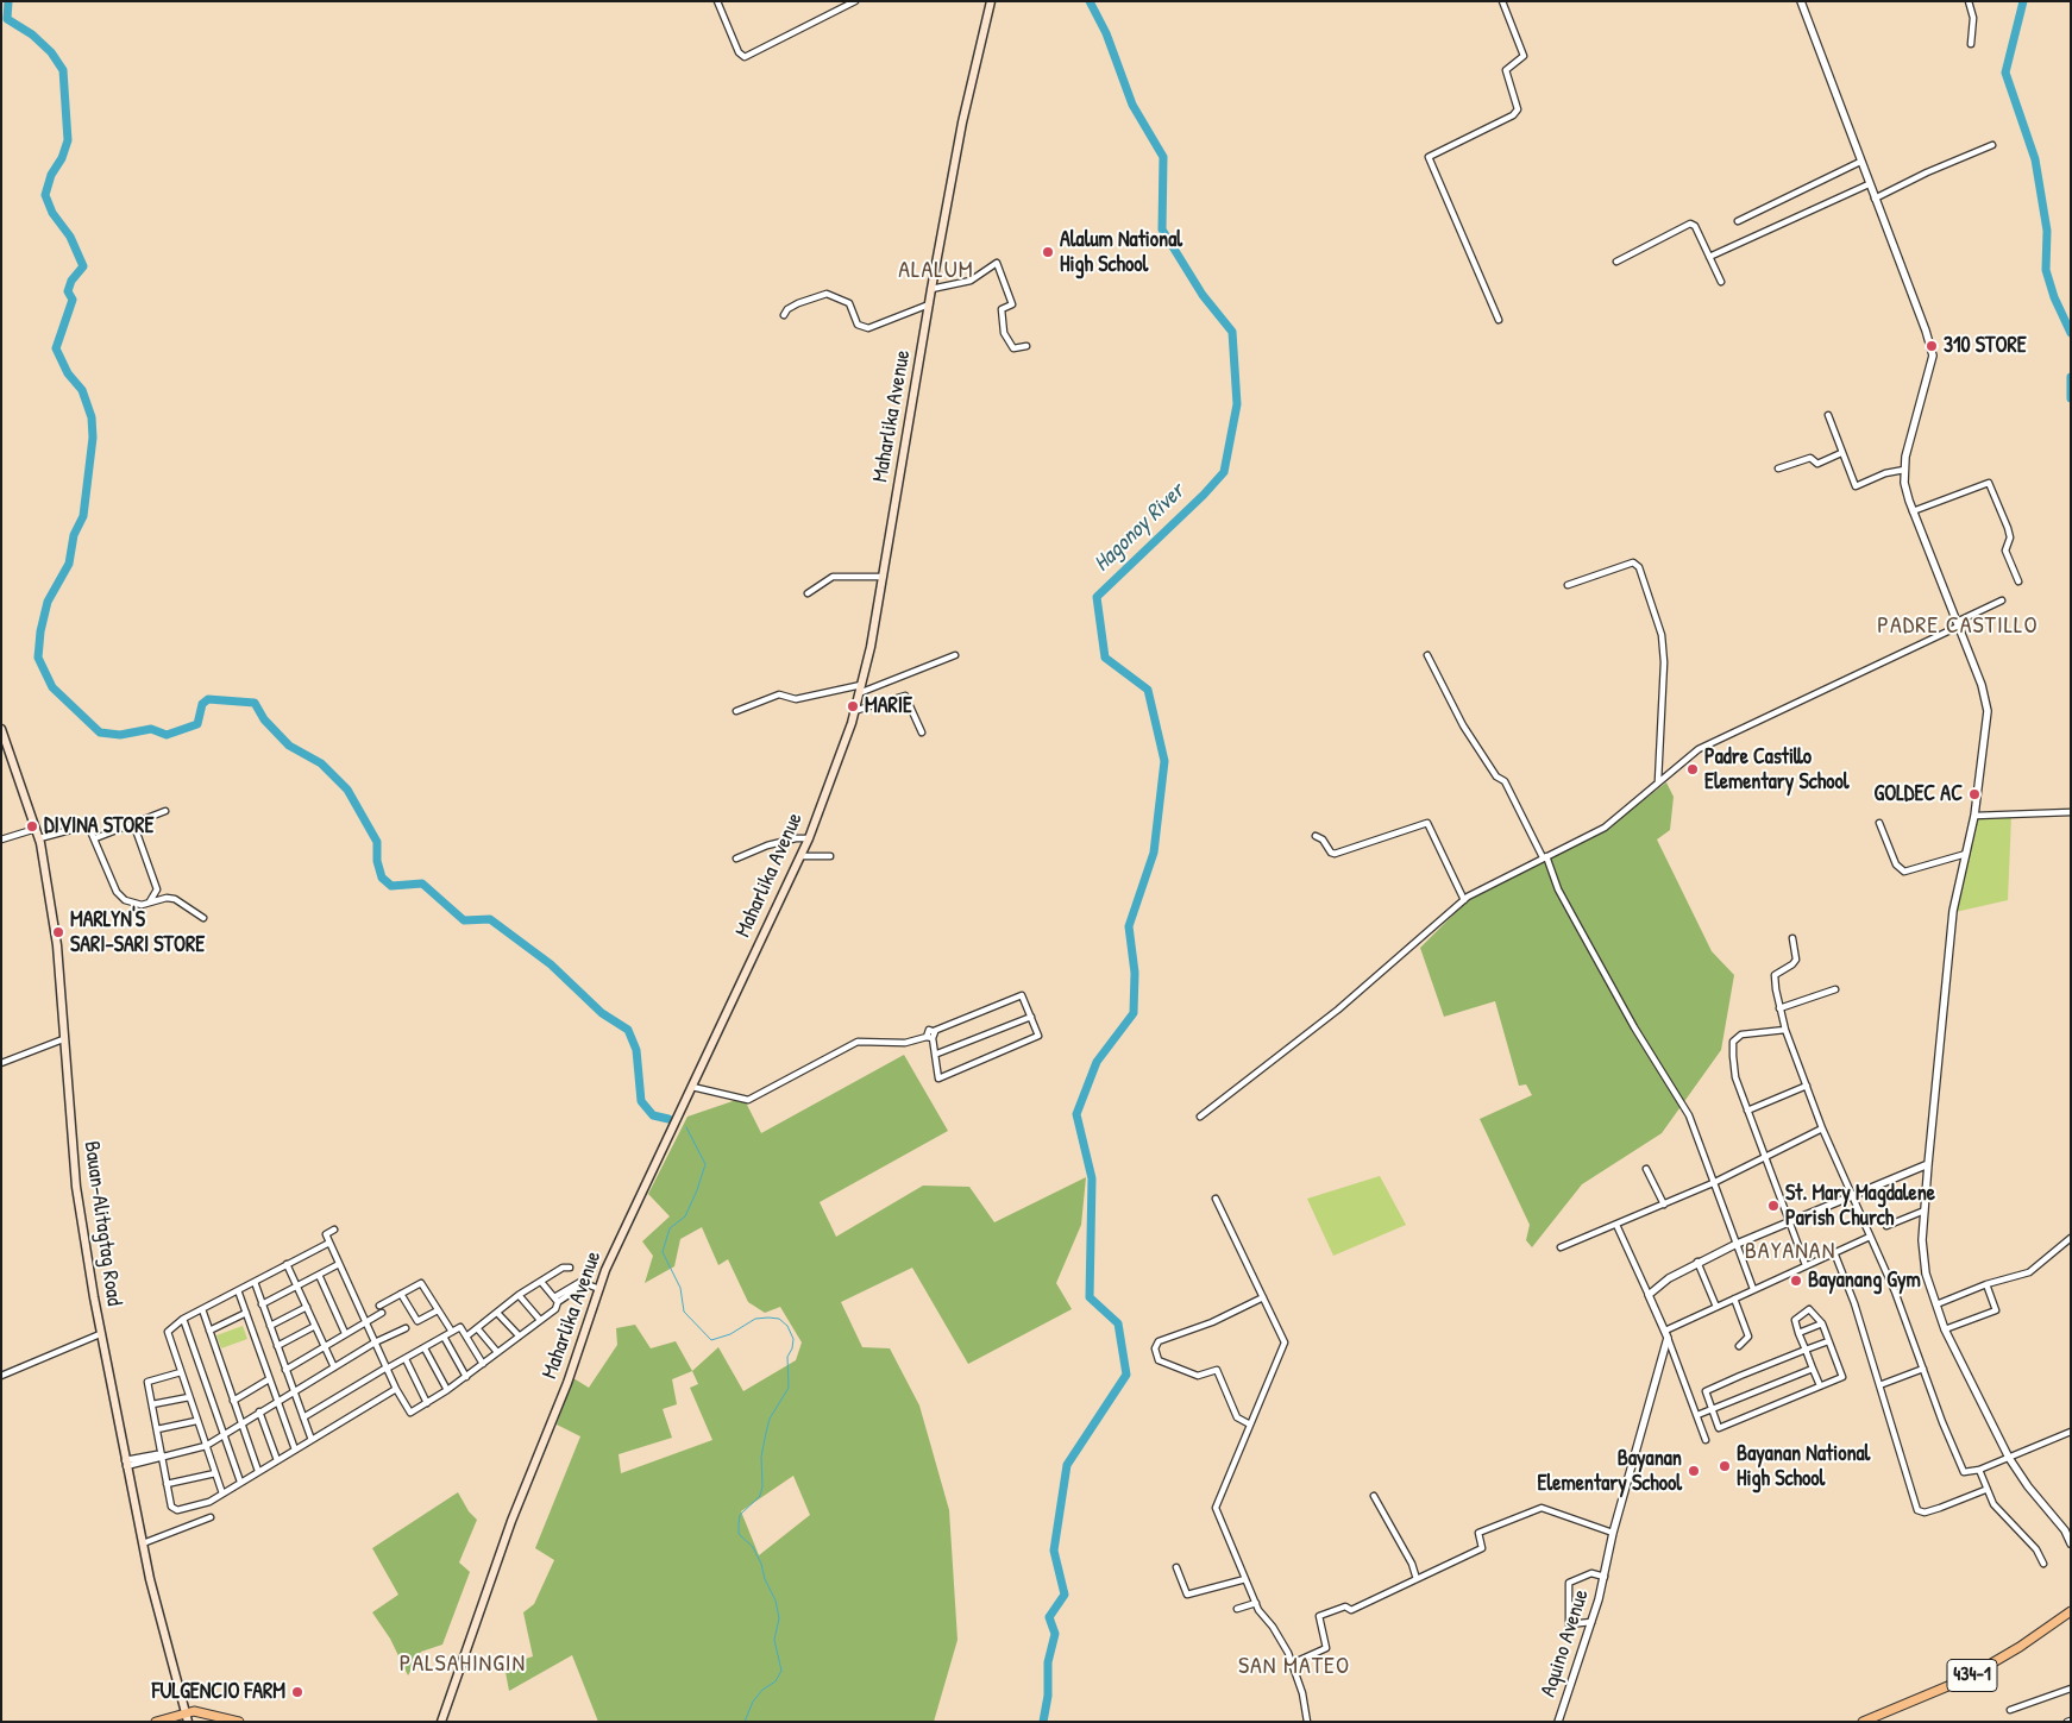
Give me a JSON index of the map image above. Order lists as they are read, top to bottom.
{
  "streets": {
    "main road": ["Maharlika Avenue", "Bauan-Alitagtag Road", "434-1"],
    "street": ["Aquino Avenue"]
  },
  "districts": [
    "ALALUM",
    "PADRE CASTILLO",
    "BAYANAN",
    "PALSAHINGIN",
    "SAN MATEO"
  ],
  "water": ["Hagonoy River"],
  "places": [
    "Alalum National High School",
    "310 STORE",
    "MARIE",
    "Padre Castillo Elementary School",
    "GOLDEC AC",
    "DIVINA STORE",
    "MARLYN'S SARI-SARI STORE",
    "St. Mary Magdalene Parish Church",
    "Bayanang Gym",
    "Bayanan National High School",
    "Bayanan Elementary School",
    "FULGENCIO FARM"
  ]
}
